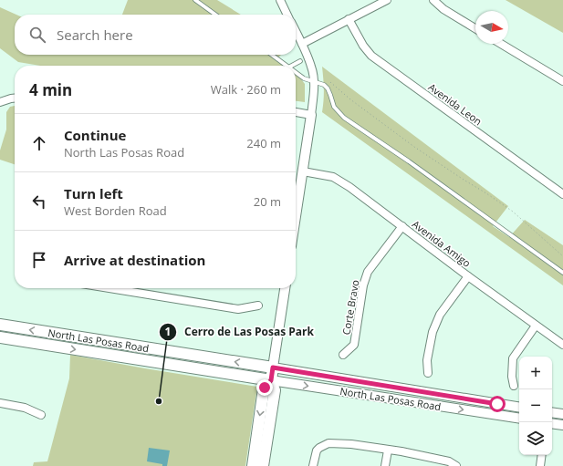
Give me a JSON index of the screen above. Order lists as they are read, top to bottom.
{
  "streets": {
    "main road": ["North Las Posas Road"],
    "street": ["Avenida Leon", "Avenida Amigo", "Corte Bravo"]
  },
  "crossings": [
    ["Avenida Amigo", "Corte Bravo"]
  ],
  "places": ["Cerro de Las Posas Park"],
  "north": "right",
  "page": {
    "search": "Search here",
    "heading": ["4 min", "Walk · 260 m"],
    "list": [
      ["Continue", "North Las Posas Road", "240 m"],
      ["Turn left", "West Borden Road", "20 m"],
      "Arrive at destination"
    ],
    "map_buttons": ["+", "−"]
  }
}
